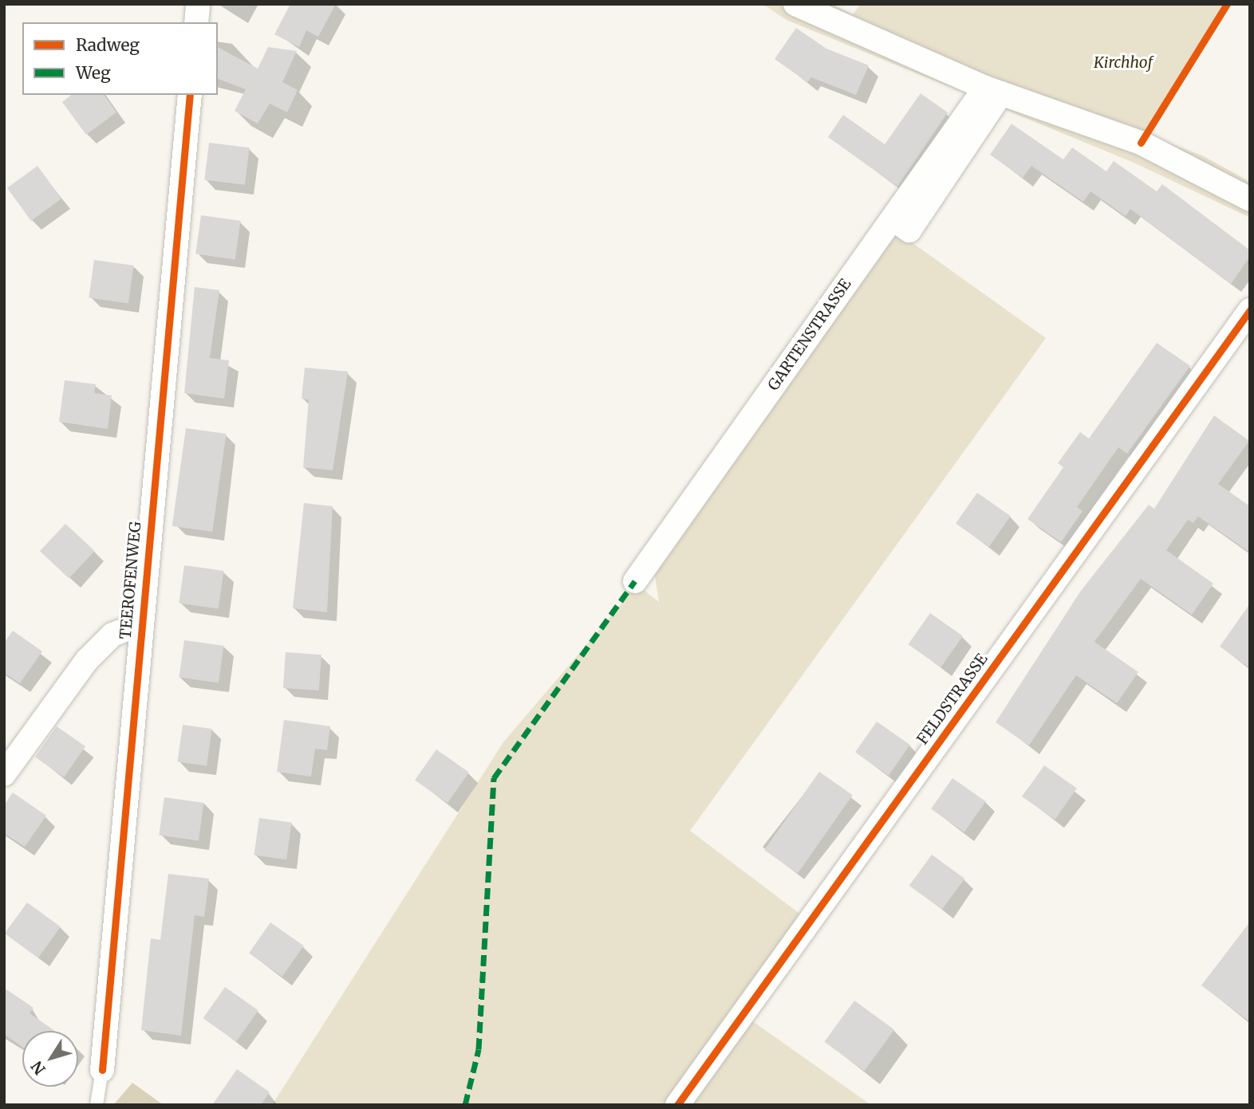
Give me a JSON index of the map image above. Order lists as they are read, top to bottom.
{
  "streets": {
    "street": ["GARTENSTRASSE", "TEEROFENWEG", "FELDSTRASSE"]
  },
  "parks": ["Kirchhof"],
  "legend": ["Radweg", "Weg"],
  "north": "bottom left"
}
